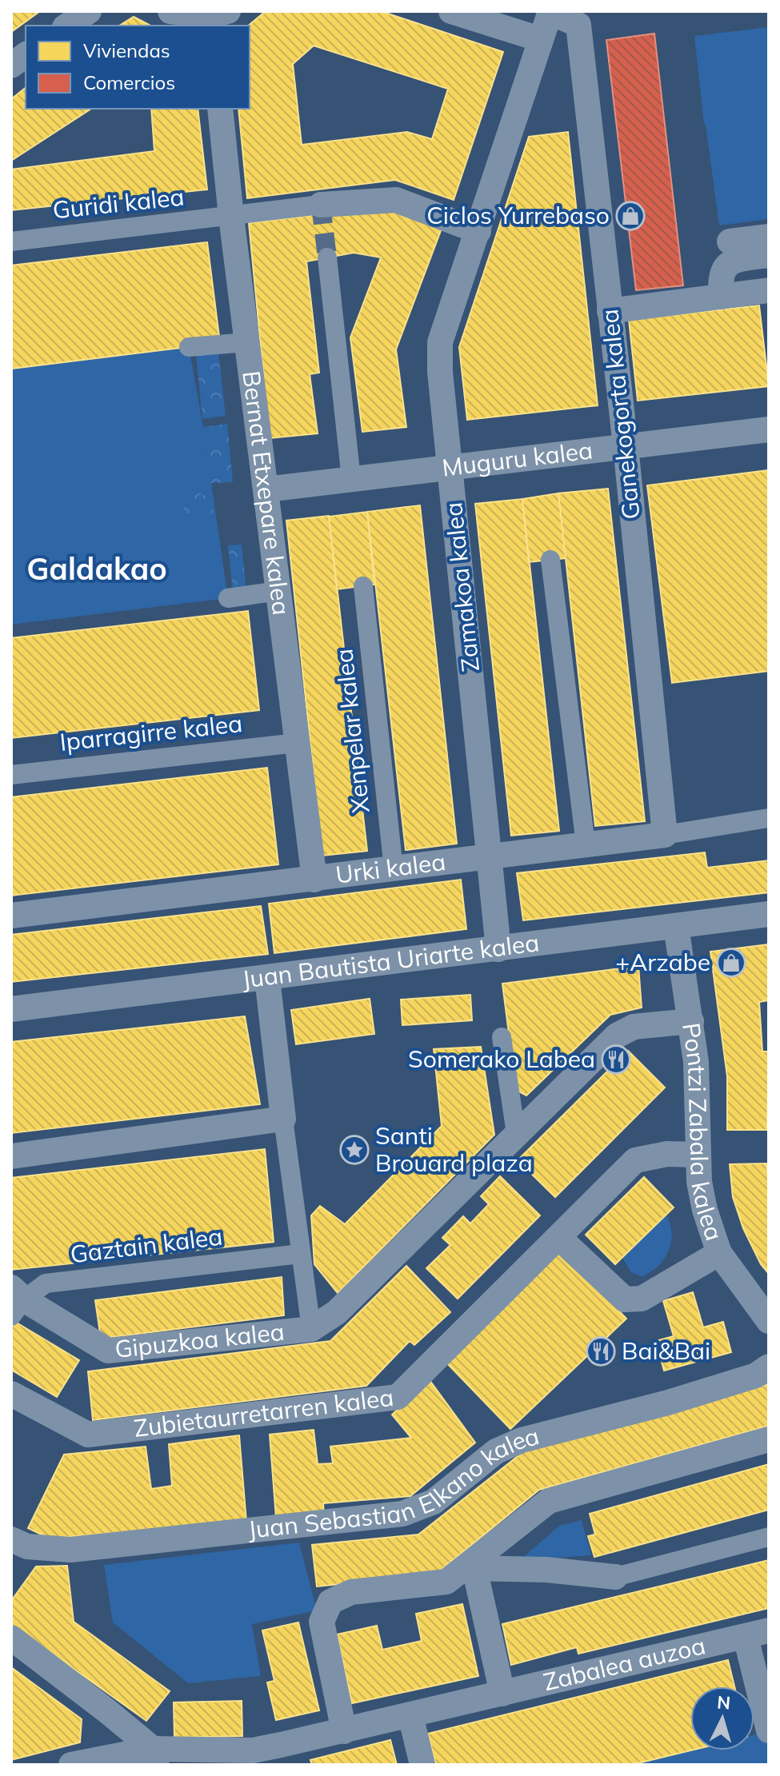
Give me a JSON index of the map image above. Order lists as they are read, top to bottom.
{
  "streets": {
    "street": [
      "Guridi kalea",
      "Ganekogorta kalea",
      "Muguru kalea",
      "Bernat Etxepare kalea",
      "Zamakoa kalea",
      "Xenpelar kalea",
      "Iparragirre kalea",
      "Urki kalea",
      "Juan Bautista Uriarte kalea",
      "Pontzi Zabala kalea",
      "Gaztain kalea",
      "Gipuzkoa kalea",
      "Zubietaurretarren kalea",
      "Juan Sebastian Elkano kalea",
      "Zabalea auzoa"
    ]
  },
  "crossings": [
    ["Guridi kalea", "Bernat Etxepare kalea"],
    ["Ganekogorta kalea", "Muguru kalea"],
    ["Ganekogorta kalea", "Zamakoa kalea"],
    ["Ganekogorta kalea", "Urki kalea"],
    ["Muguru kalea", "Bernat Etxepare kalea"],
    ["Muguru kalea", "Zamakoa kalea"],
    ["Bernat Etxepare kalea", "Iparragirre kalea"],
    ["Bernat Etxepare kalea", "Urki kalea"],
    ["Zamakoa kalea", "Urki kalea"],
    ["Zamakoa kalea", "Juan Bautista Uriarte kalea"],
    ["Xenpelar kalea", "Urki kalea"],
    ["Juan Bautista Uriarte kalea", "Pontzi Zabala kalea"],
    ["Pontzi Zabala kalea", "Gipuzkoa kalea"],
    ["Pontzi Zabala kalea", "Zubietaurretarren kalea"],
    ["Gaztain kalea", "Gipuzkoa kalea"]
  ],
  "districts": ["Galdakao"],
  "places": {
    "shop": ["Ciclos Yurrebaso", "+Arzabe"],
    "restaurant": ["Somerako Labea", "Bai&Bai"],
    "place": ["Santi Brouard plaza"]
  },
  "legend": ["Viviendas", "Comercios"],
  "north": "top"
}
